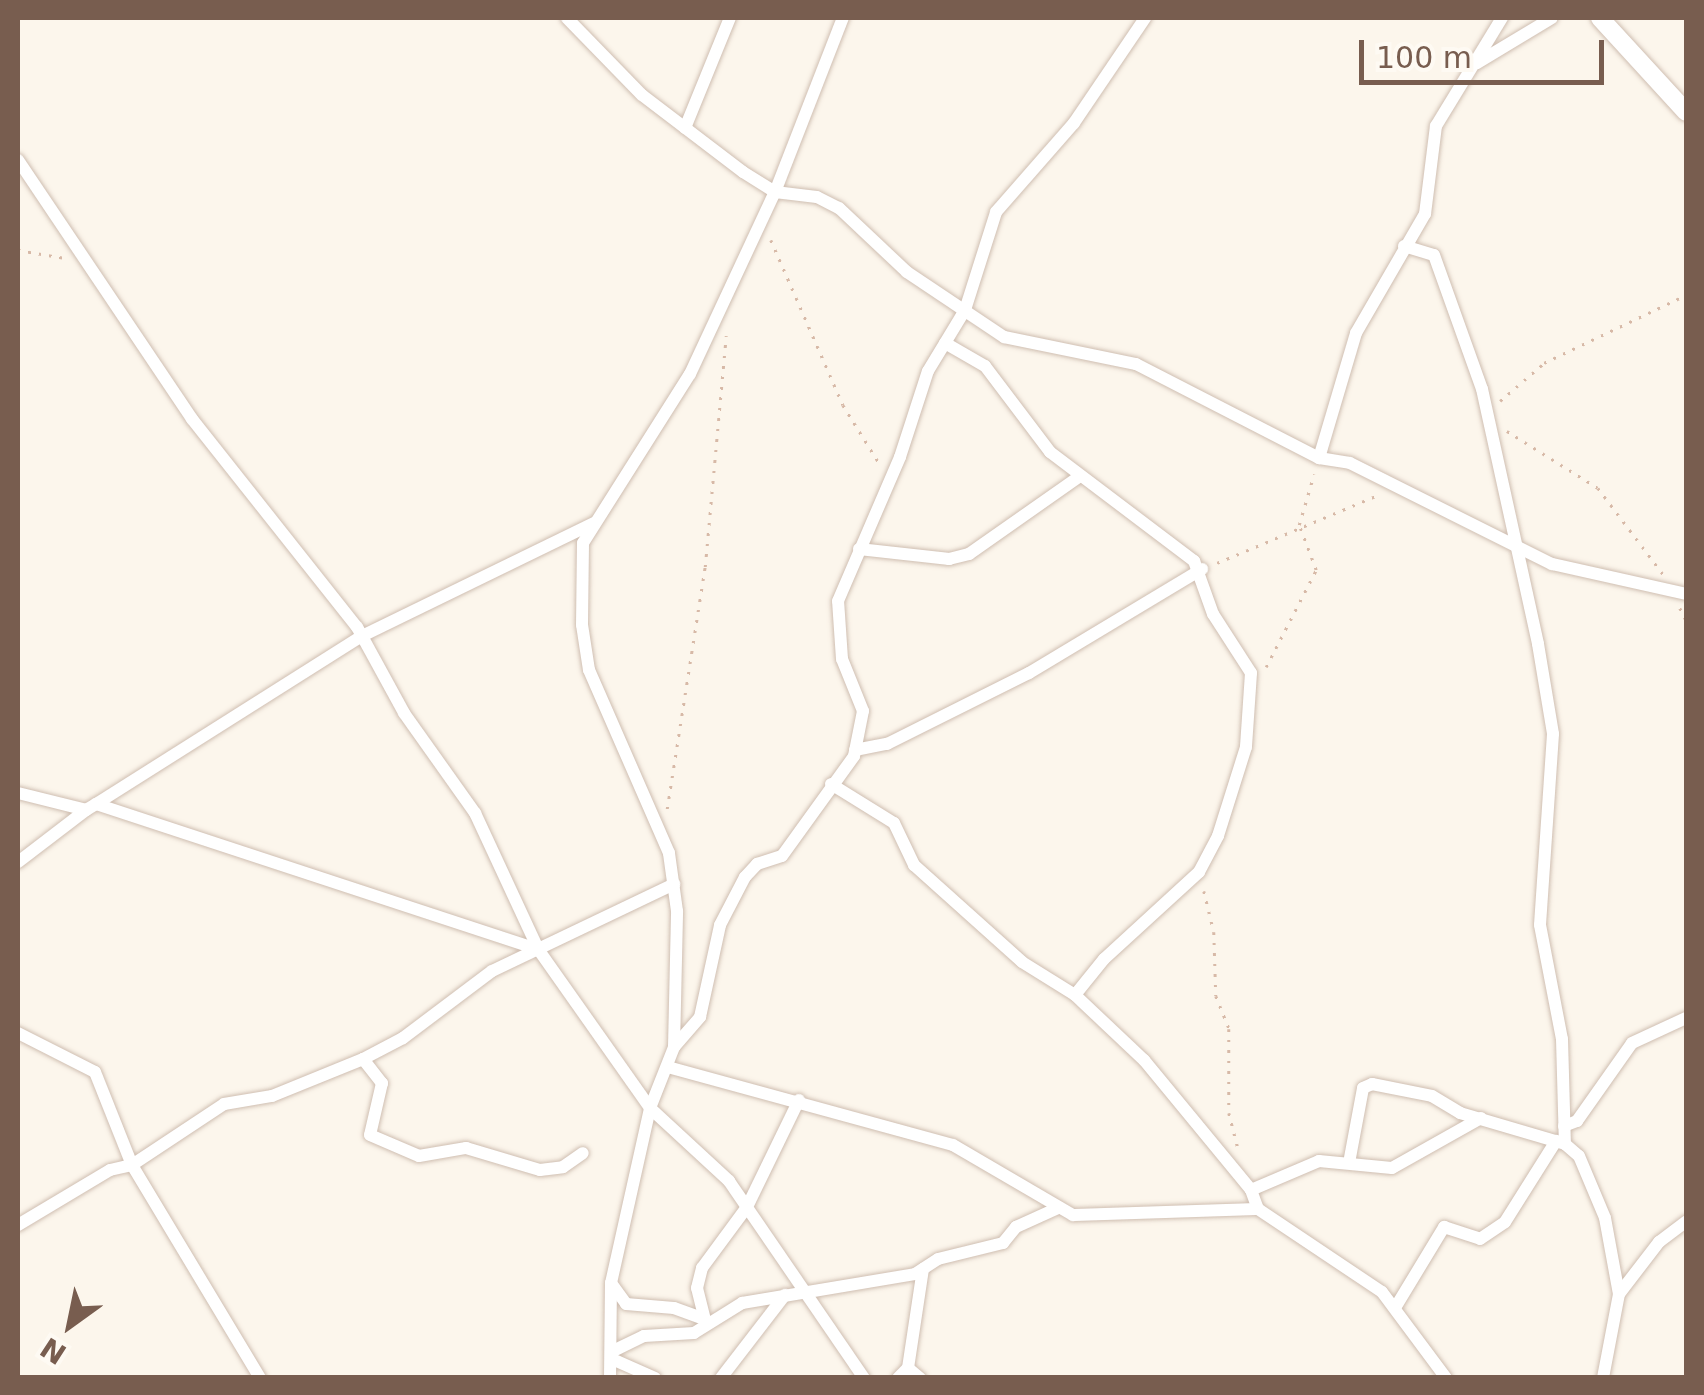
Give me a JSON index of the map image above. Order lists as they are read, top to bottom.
{
  "scale_bar": "100 m",
  "north": "bottom left"
}
